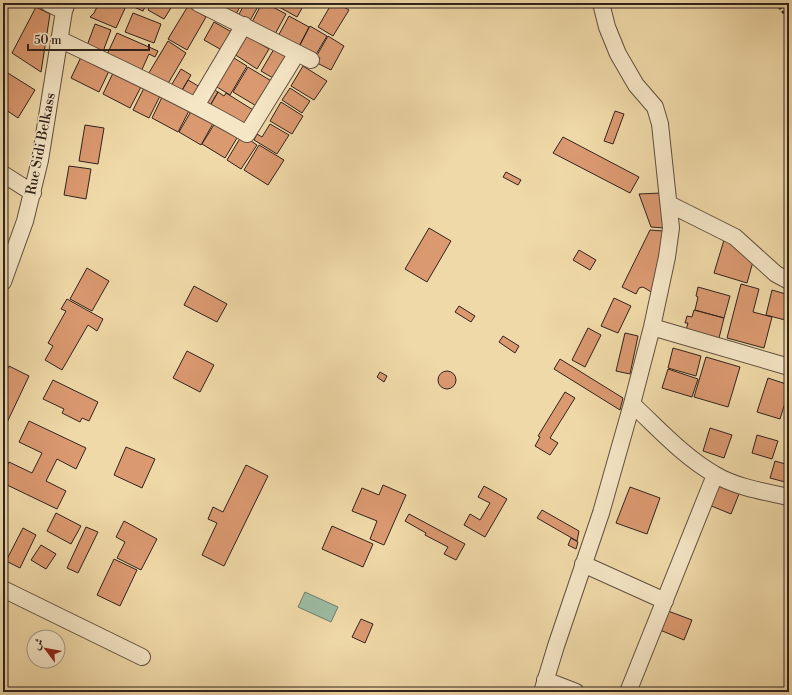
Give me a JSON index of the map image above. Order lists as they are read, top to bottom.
{
  "streets": {
    "street": ["Rue Sidi Belkass"]
  },
  "scale_bar": "50 m",
  "north": "top left"
}
